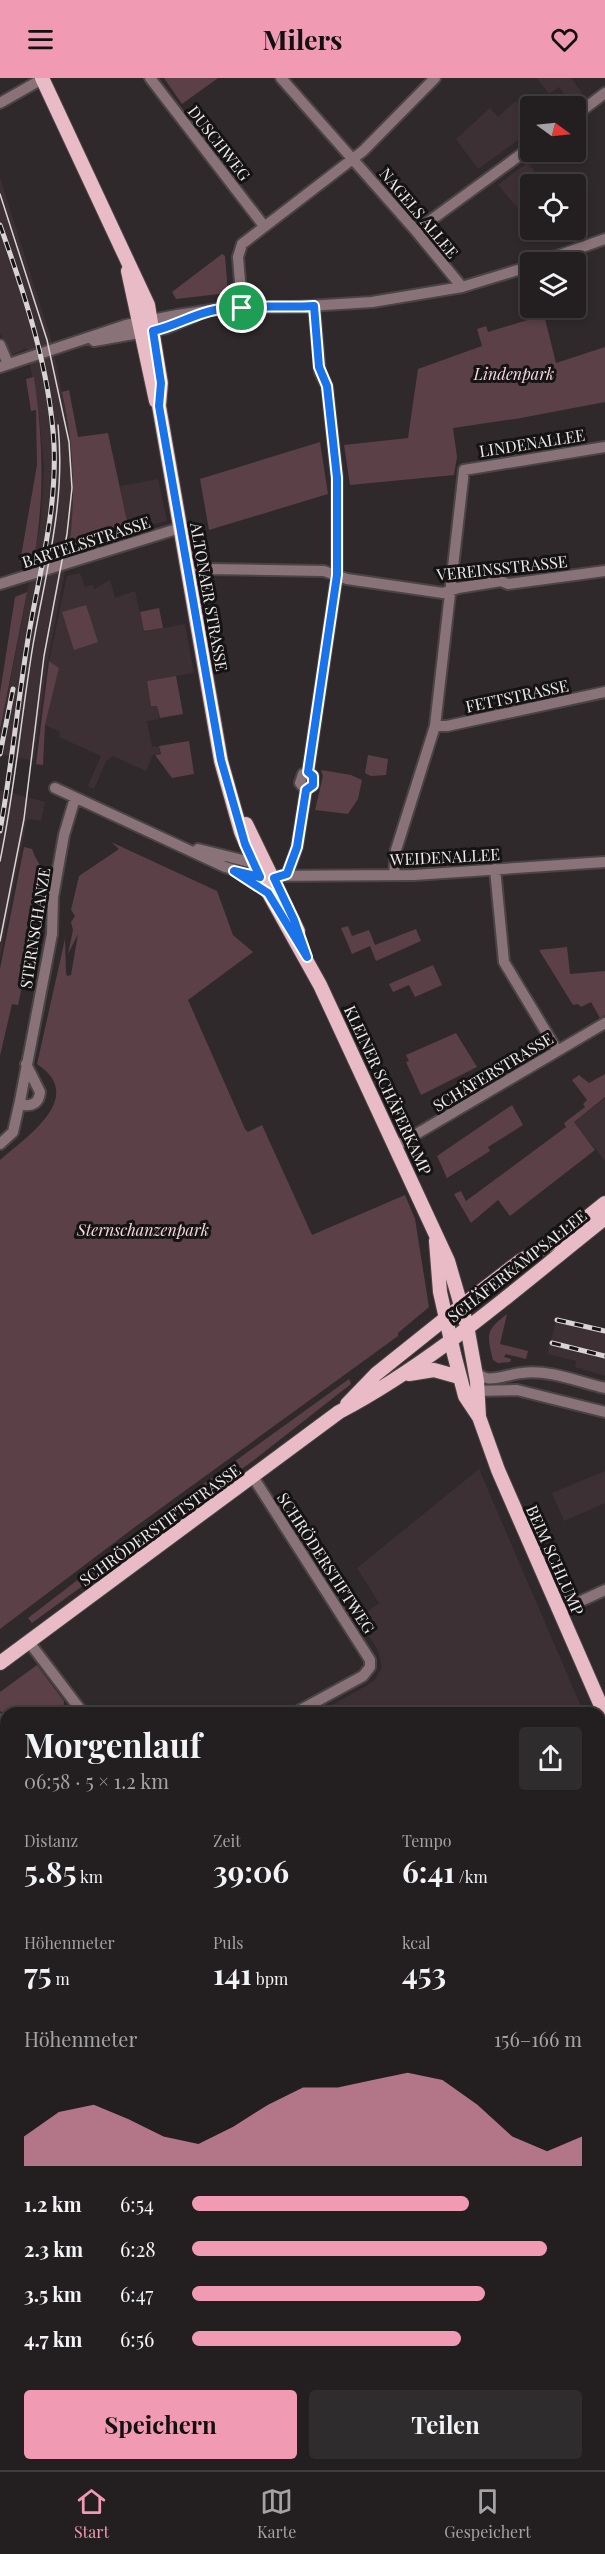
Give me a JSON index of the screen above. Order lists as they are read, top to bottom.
{
  "streets": {
    "main road": [
      "ALTONAER STRASSE",
      "KLEINER SCHÄFERKAMP",
      "SCHÄFERKAMPSALLEE",
      "SCHRÖDERSTIFTSTRASSE",
      "BEIM SCHLUMP"
    ],
    "street": [
      "DUSCHWEG",
      "NAGELS ALLEE",
      "LINDENALLEE",
      "BARTELSSTRASSE",
      "VEREINSSTRASSE",
      "FETTSTRASSE",
      "WEIDENALLEE",
      "STERNSCHANZE",
      "SCHÄFERSTRASSE",
      "SCHRÖDERSTIFTWEG"
    ]
  },
  "crossings": [
    ["LINDENALLEE", "VEREINSSTRASSE"],
    ["BARTELSSTRASSE", "ALTONAER STRASSE"],
    ["VEREINSSTRASSE", "ALTONAER STRASSE"],
    ["ALTONAER STRASSE", "WEIDENALLEE"],
    ["ALTONAER STRASSE", "KLEINER SCHÄFERKAMP"],
    ["WEIDENALLEE", "KLEINER SCHÄFERKAMP"],
    ["SCHÄFERSTRASSE", "KLEINER SCHÄFERKAMP"],
    ["KLEINER SCHÄFERKAMP", "SCHÄFERKAMPSALLEE"],
    ["KLEINER SCHÄFERKAMP", "SCHRÖDERSTIFTSTRASSE"],
    ["KLEINER SCHÄFERKAMP", "BEIM SCHLUMP"],
    ["SCHÄFERKAMPSALLEE", "SCHRÖDERSTIFTSTRASSE"],
    ["SCHÄFERKAMPSALLEE", "BEIM SCHLUMP"],
    ["SCHRÖDERSTIFTSTRASSE", "BEIM SCHLUMP"],
    ["SCHRÖDERSTIFTSTRASSE", "SCHRÖDERSTIFTWEG"]
  ],
  "parks": ["Lindenpark", "Sternschanzenpark"],
  "north": "right",
  "page": {
    "header": "Milers",
    "heading": ["Morgenlauf", "06:58 · 5 × 1.2 km"],
    "stats": [
      ["Distanz", "5.85 km"],
      ["Zeit", "39:06"],
      ["Tempo", "6:41 /km"],
      ["Höhenmeter", "75 m"],
      ["Puls", "141 bpm"],
      ["kcal", "453"]
    ],
    "chart": ["Höhenmeter", "156–166 m"],
    "list": [
      {
        "name": "1.2 km",
        "note": "6:54"
      },
      {
        "name": "2.3 km",
        "note": "6:28"
      },
      {
        "name": "3.5 km",
        "note": "6:47"
      },
      {
        "name": "4.7 km",
        "note": "6:56"
      }
    ],
    "buttons": ["Speichern", "Teilen"],
    "tabs": ["Start", "Karte", "Gespeichert"]
  }
}
